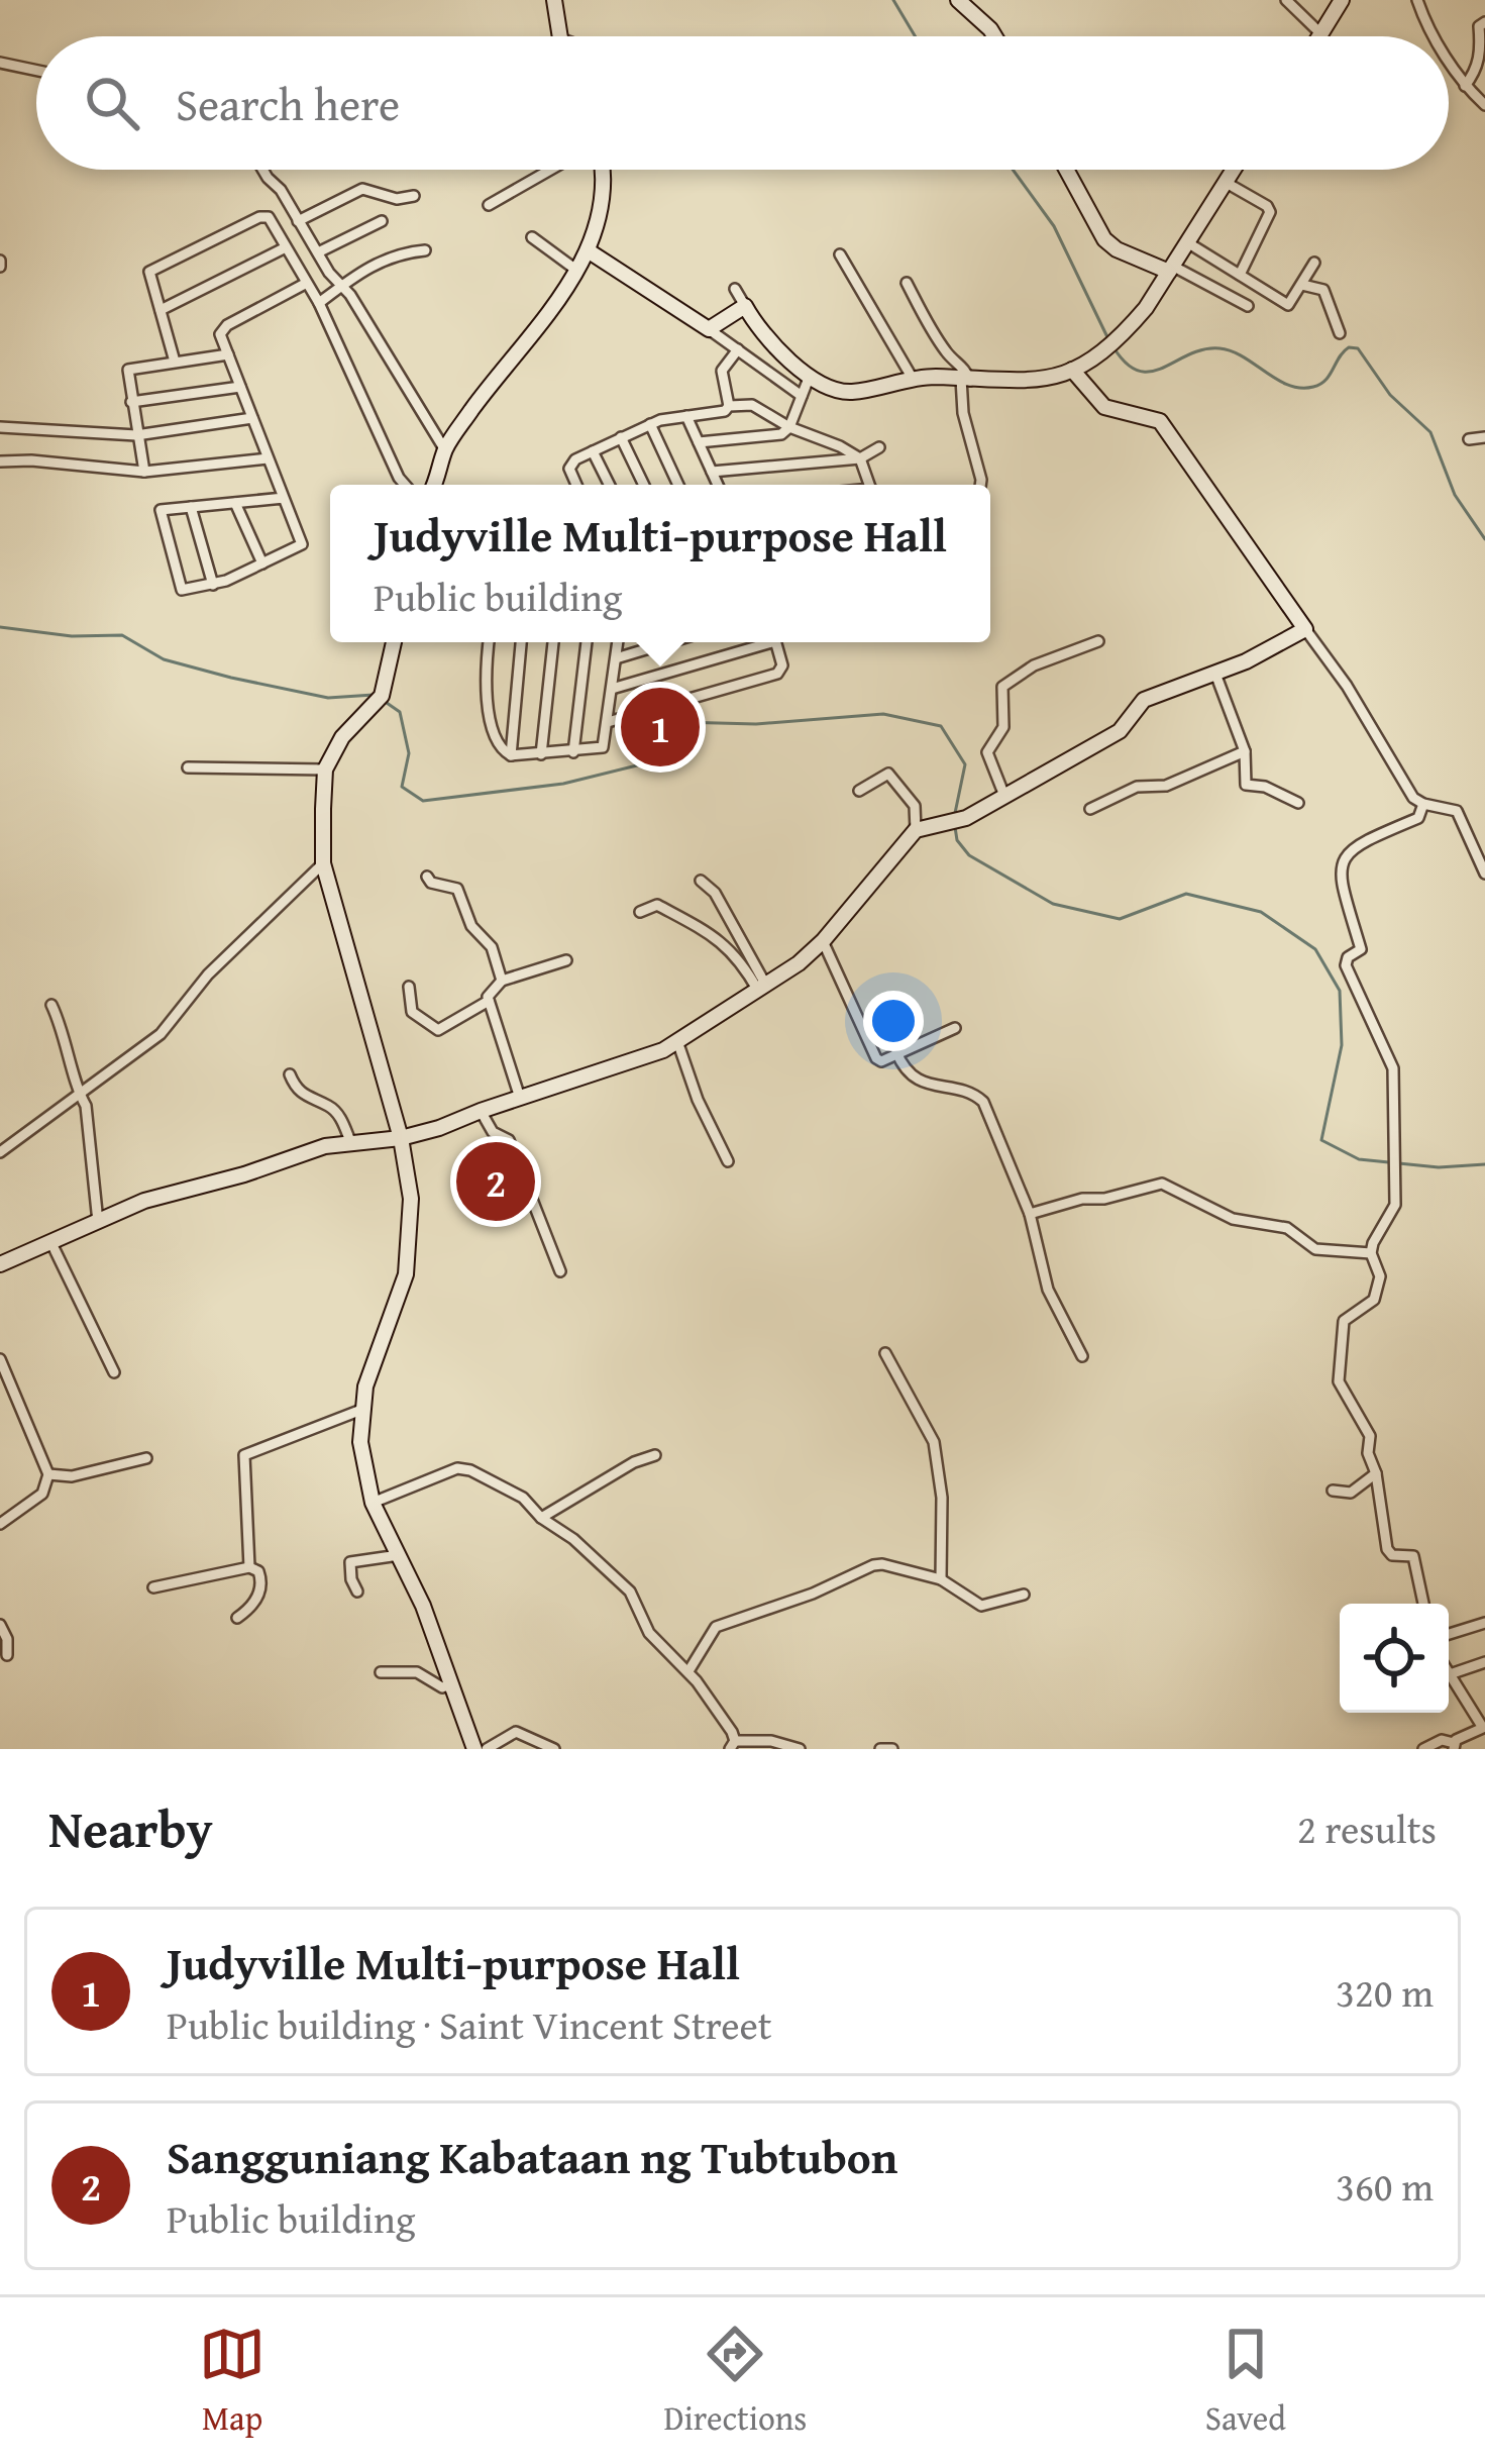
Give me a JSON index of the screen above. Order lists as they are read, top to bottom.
{
  "page": {
    "search": "Search here",
    "popup": ["Judyville Multi-purpose Hall", "Public building"],
    "pins": ["1", "2"],
    "heading": ["Nearby", "2 results"],
    "list": [
      {
        "mark": "1",
        "name": "Judyville Multi-purpose Hall",
        "note": "Public building · Saint Vincent Street",
        "value": "320 m"
      },
      {
        "mark": "2",
        "name": "Sangguniang Kabataan ng Tubtubon",
        "note": "Public building",
        "value": "360 m"
      }
    ],
    "nav": ["Map", "Directions", "Saved"]
  }
}
